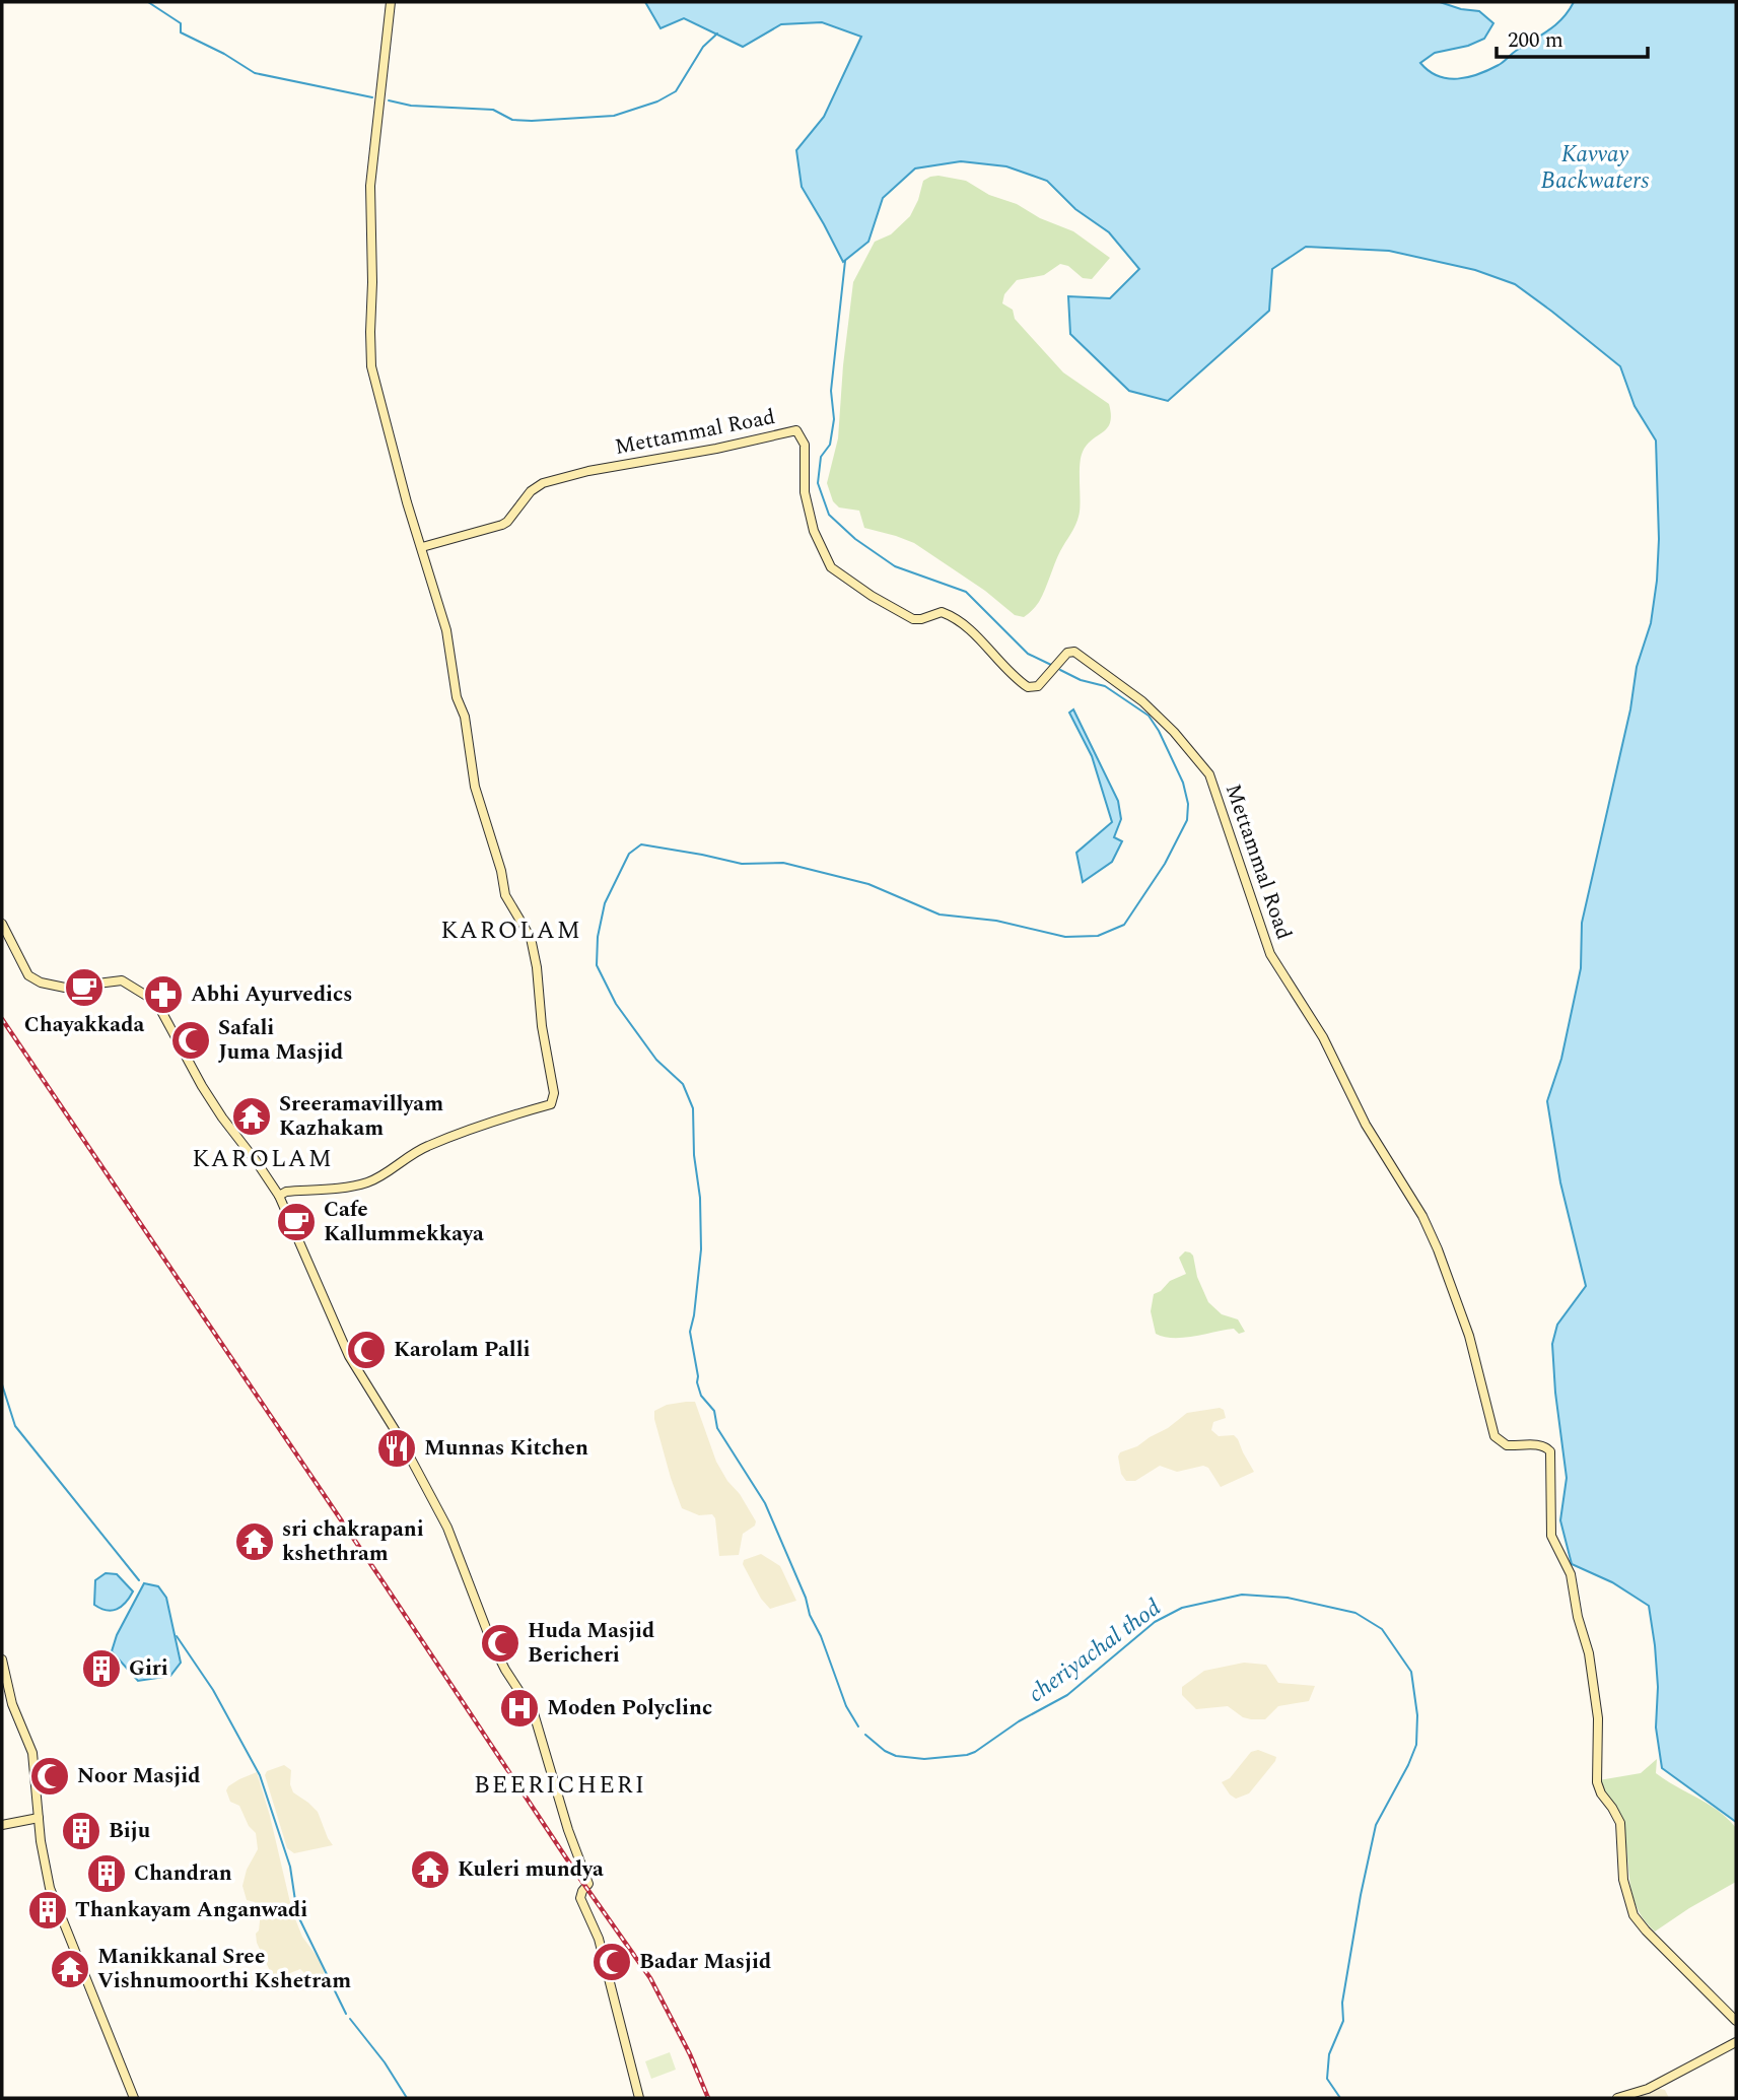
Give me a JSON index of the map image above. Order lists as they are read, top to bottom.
{
  "streets": {
    "main road": ["Mettammal Road"]
  },
  "districts": ["KAROLAM", "KAROLAM", "BEERICHERI"],
  "water": ["Kavvay Backwaters", "cheriyachal thod"],
  "places": {
    "cafe": ["Chayakkada", "Cafe Kallummekkaya"],
    "pharmacy": ["Abhi Ayurvedics"],
    "mosque": [
      "Safali Juma Masjid",
      "Karolam Palli",
      "Huda Masjid Bericheri",
      "Noor Masjid",
      "Badar Masjid"
    ],
    "temple": [
      "Sreeramavillyam Kazhakam",
      "sri chakrapani kshethram",
      "Kuleri mundya",
      "Manikkanal Sree Vishnumoorthi Kshetram"
    ],
    "restaurant": ["Munnas Kitchen"],
    "building": [
      "Giri",
      "Biju",
      "Chandran",
      "Thankayam Anganwadi"
    ],
    "hospital": ["Moden Polyclinc"]
  },
  "scale_bar": "200 m"
}
